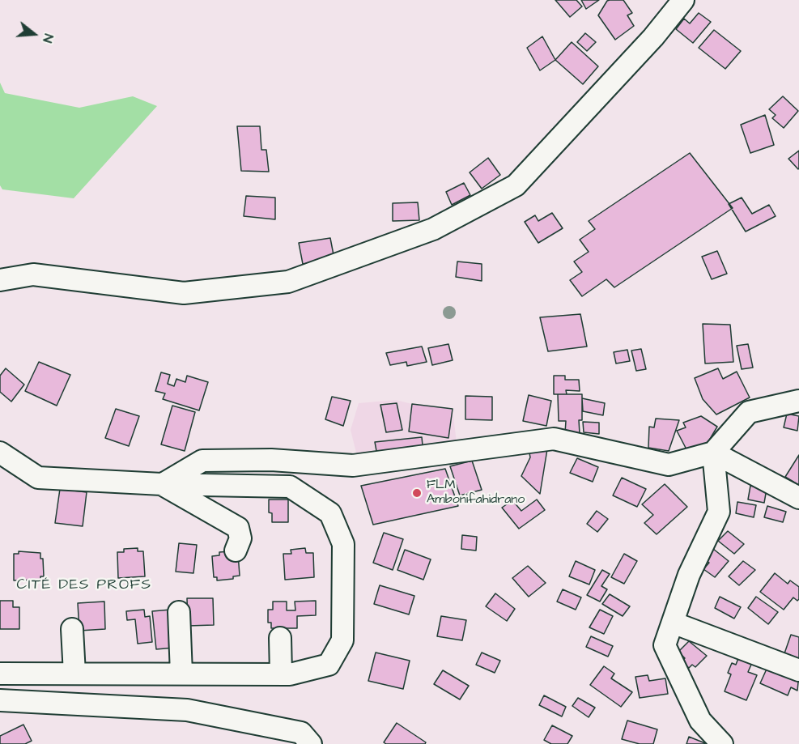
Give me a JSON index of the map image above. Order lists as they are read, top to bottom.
{
  "districts": ["CITÉ DES PROFS"],
  "places": ["FLM Ambonifahidrano"],
  "north": "right"
}
